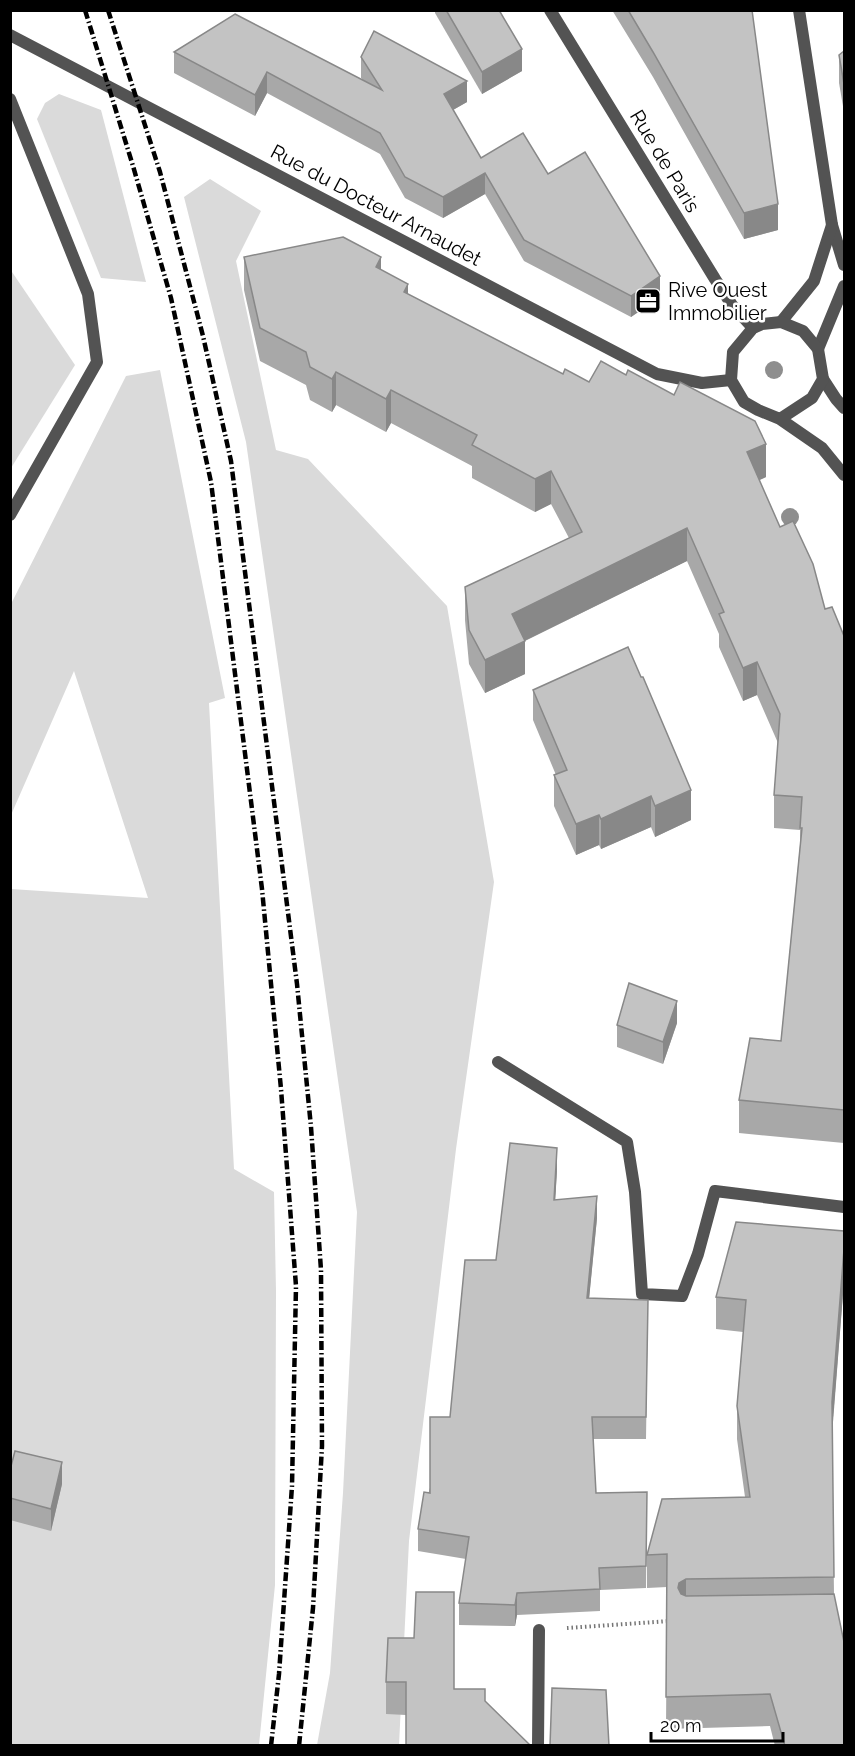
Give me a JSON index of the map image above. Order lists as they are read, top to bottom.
{
  "streets": {
    "street": ["Rue de Paris", "Rue du Docteur Arnaudet"]
  },
  "crossings": [
    ["Rue de Paris", "Rue du Docteur Arnaudet"]
  ],
  "places": {
    "office": ["Rive Ouest Immobilier"]
  },
  "scale_bar": "20 m"
}
